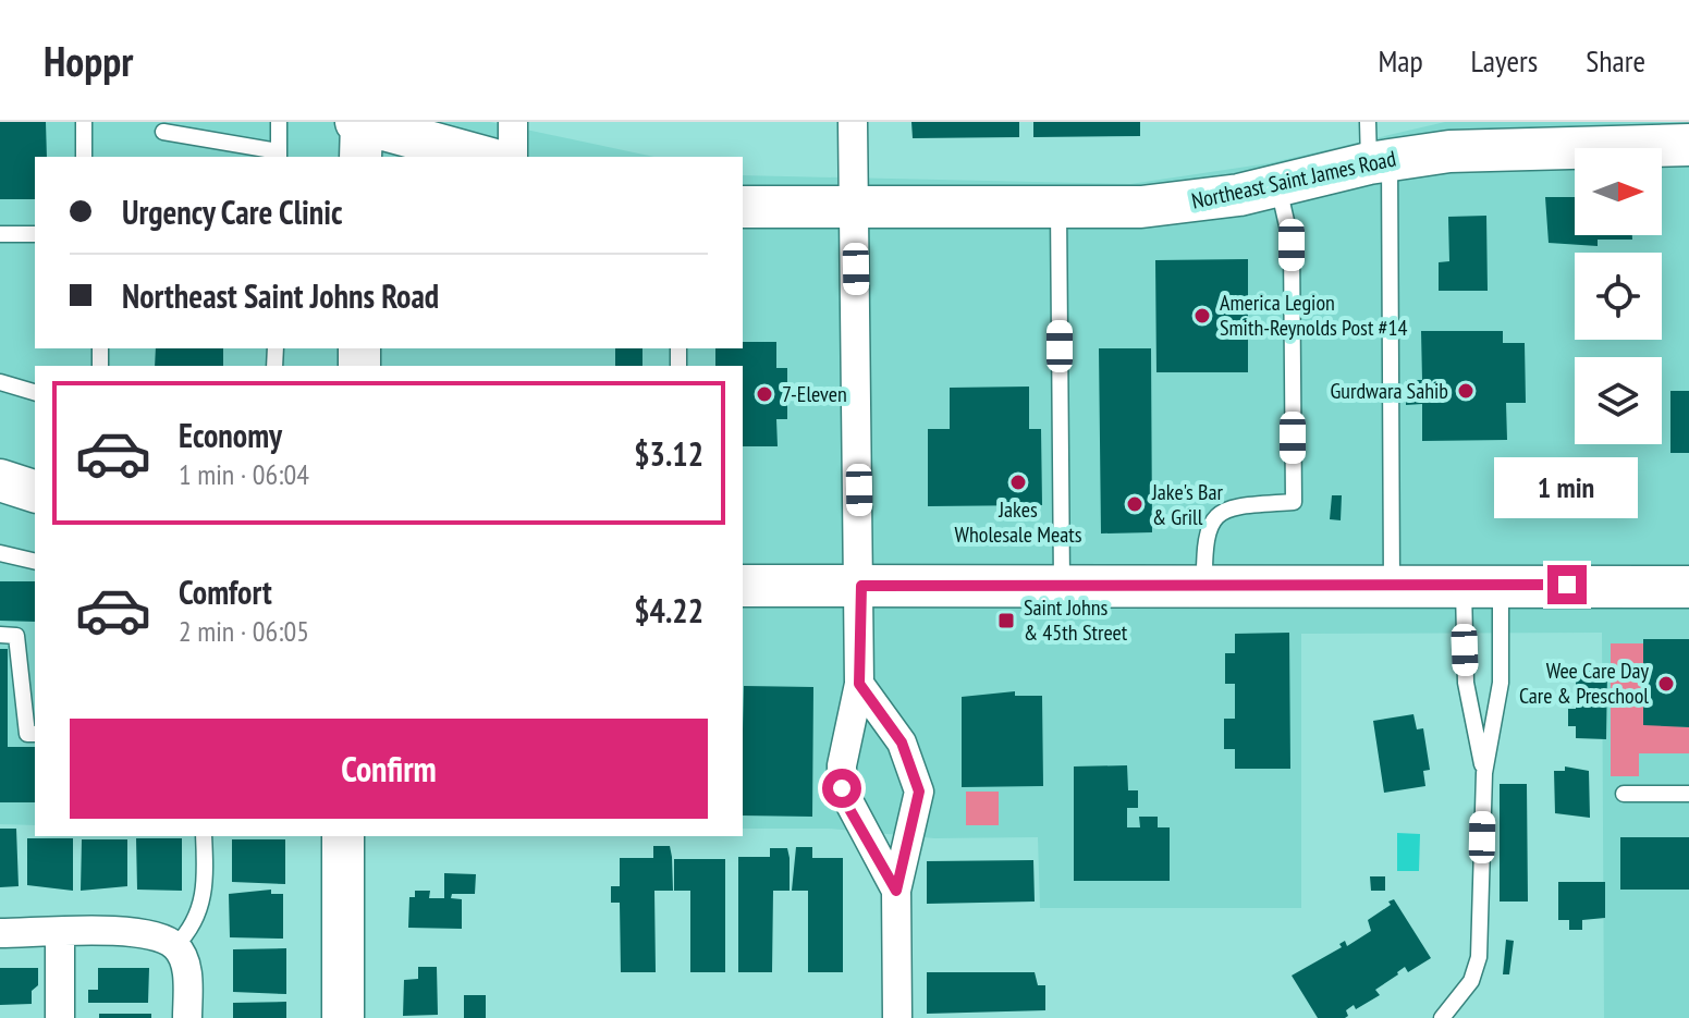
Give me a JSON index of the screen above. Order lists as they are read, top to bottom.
{
  "streets": {
    "main road": ["Northeast Saint James Road"]
  },
  "places": {
    "other": [
      "America Legion Smith-Reynolds Post #14",
      "Gurdwara Sahib",
      "7-Eleven",
      "Jakes Wholesale Meats",
      "Jake's Bar & Grill",
      "Wee Care Day Care & Preschool"
    ],
    "transit": ["Saint Johns & 45th Street"]
  },
  "north": "right",
  "page": {
    "header": "Hoppr",
    "nav": ["Map", "Layers", "Share"],
    "banner": ["Urgency Care Clinic", "Northeast Saint Johns Road"],
    "list": [
      {
        "name": "Economy",
        "note": "1 min · 06:04",
        "value": "$3.12"
      },
      {
        "name": "Comfort",
        "note": "2 min · 06:05",
        "value": "$4.22"
      }
    ],
    "bubble": "1 min",
    "buttons": "Confirm"
  }
}
